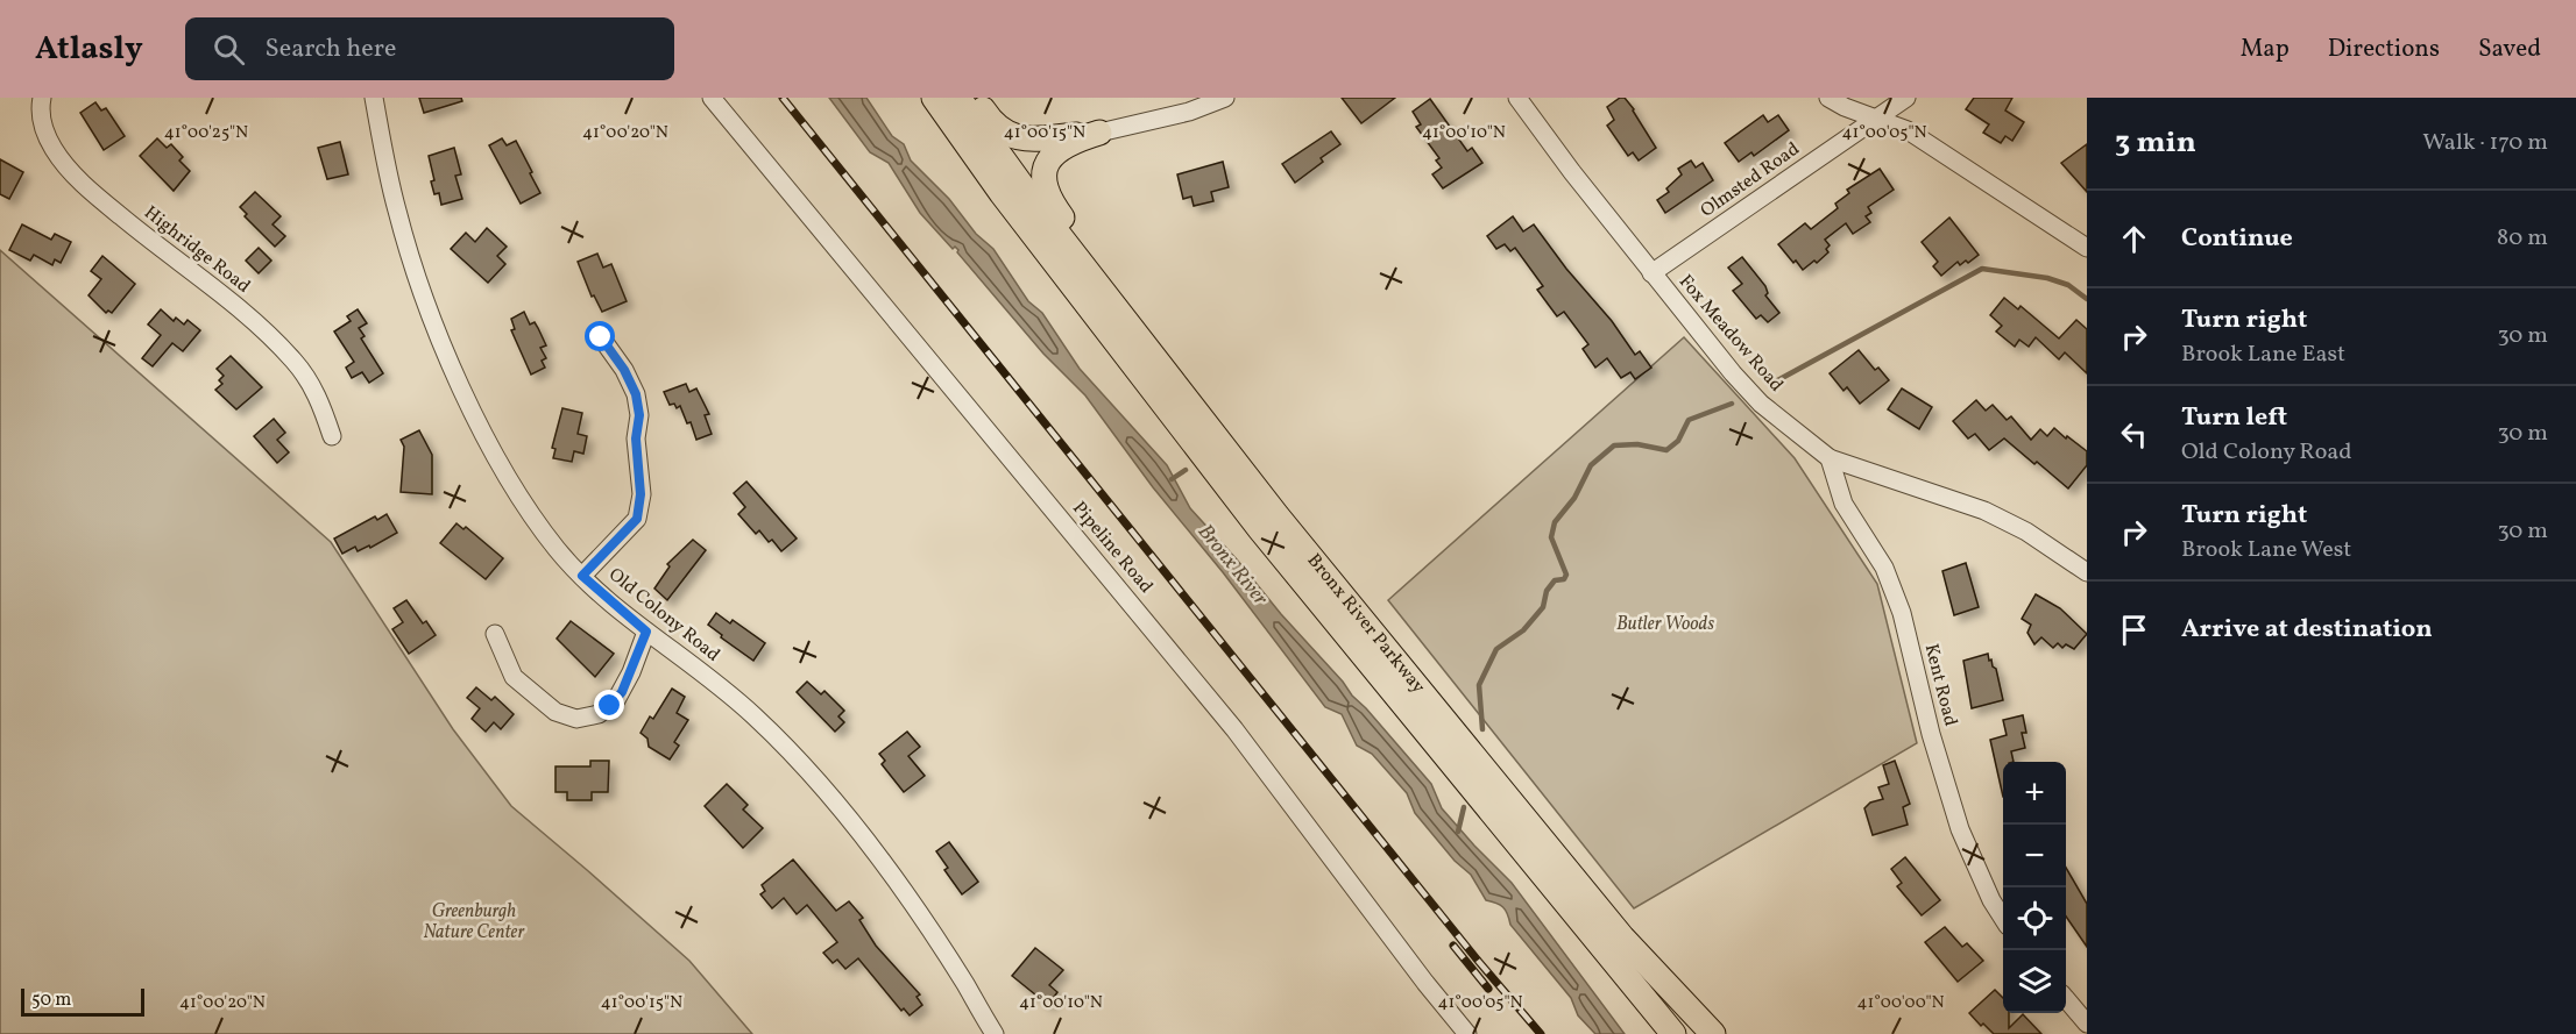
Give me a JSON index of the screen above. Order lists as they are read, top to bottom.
{
  "streets": {
    "highway": ["Bronx River Parkway"],
    "street": [
      "Olmsted Road",
      "Highridge Road",
      "Fox Meadow Road",
      "Pipeline Road",
      "Old Colony Road",
      "Kent Road"
    ]
  },
  "crossings": [
    ["Olmsted Road", "Fox Meadow Road"],
    ["Fox Meadow Road", "Kent Road"]
  ],
  "water": ["Bronx River"],
  "parks": ["Butler Woods", "Greenburgh Nature Center"],
  "scale_bar": "50 m",
  "page": {
    "header": "Atlasly",
    "search": "Search here",
    "nav": ["Map", "Directions", "Saved"],
    "heading": ["3 min", "Walk · 170 m"],
    "list": [
      ["Continue", "80 m"],
      ["Turn right", "Brook Lane East", "30 m"],
      ["Turn left", "Old Colony Road", "30 m"],
      ["Turn right", "Brook Lane West", "30 m"],
      "Arrive at destination"
    ],
    "map_buttons": ["+", "−"],
    "scale": "50 m"
  },
  "coordinates": [
    "41°00'25\"N",
    "41°00'20\"N",
    "41°00'15\"N",
    "41°00'10\"N",
    "41°00'05\"N",
    "41°00'00\"N"
  ]
}
